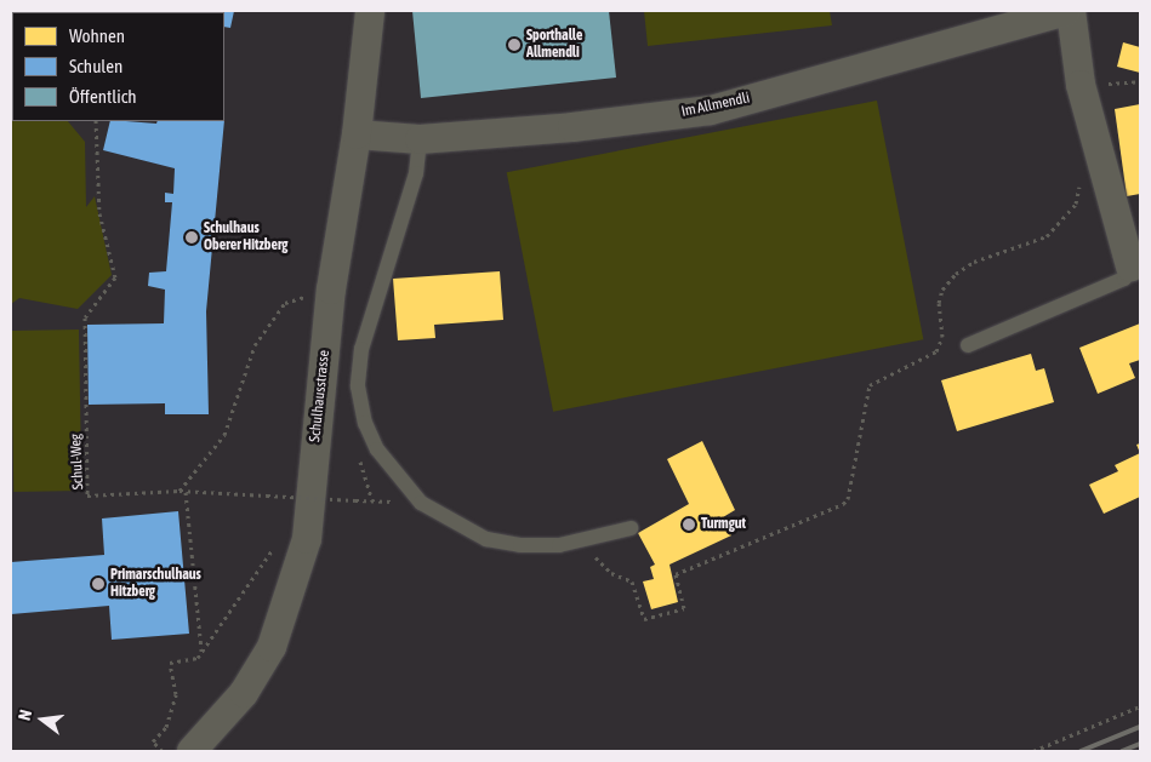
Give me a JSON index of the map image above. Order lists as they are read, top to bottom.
{
  "streets": {
    "street": ["Im Allmendli", "Schulhausstrasse"],
    "path": ["Schul-Weg"]
  },
  "crossings": [
    ["Im Allmendli", "Schulhausstrasse"]
  ],
  "places": [
    "Sporthalle Allmendli",
    "Schulhaus Oberer Hitzberg",
    "Turmgut",
    "Primarschulhaus Hitzberg"
  ],
  "legend": ["Wohnen", "Schulen", "Öffentlich"],
  "north": "left"
}
